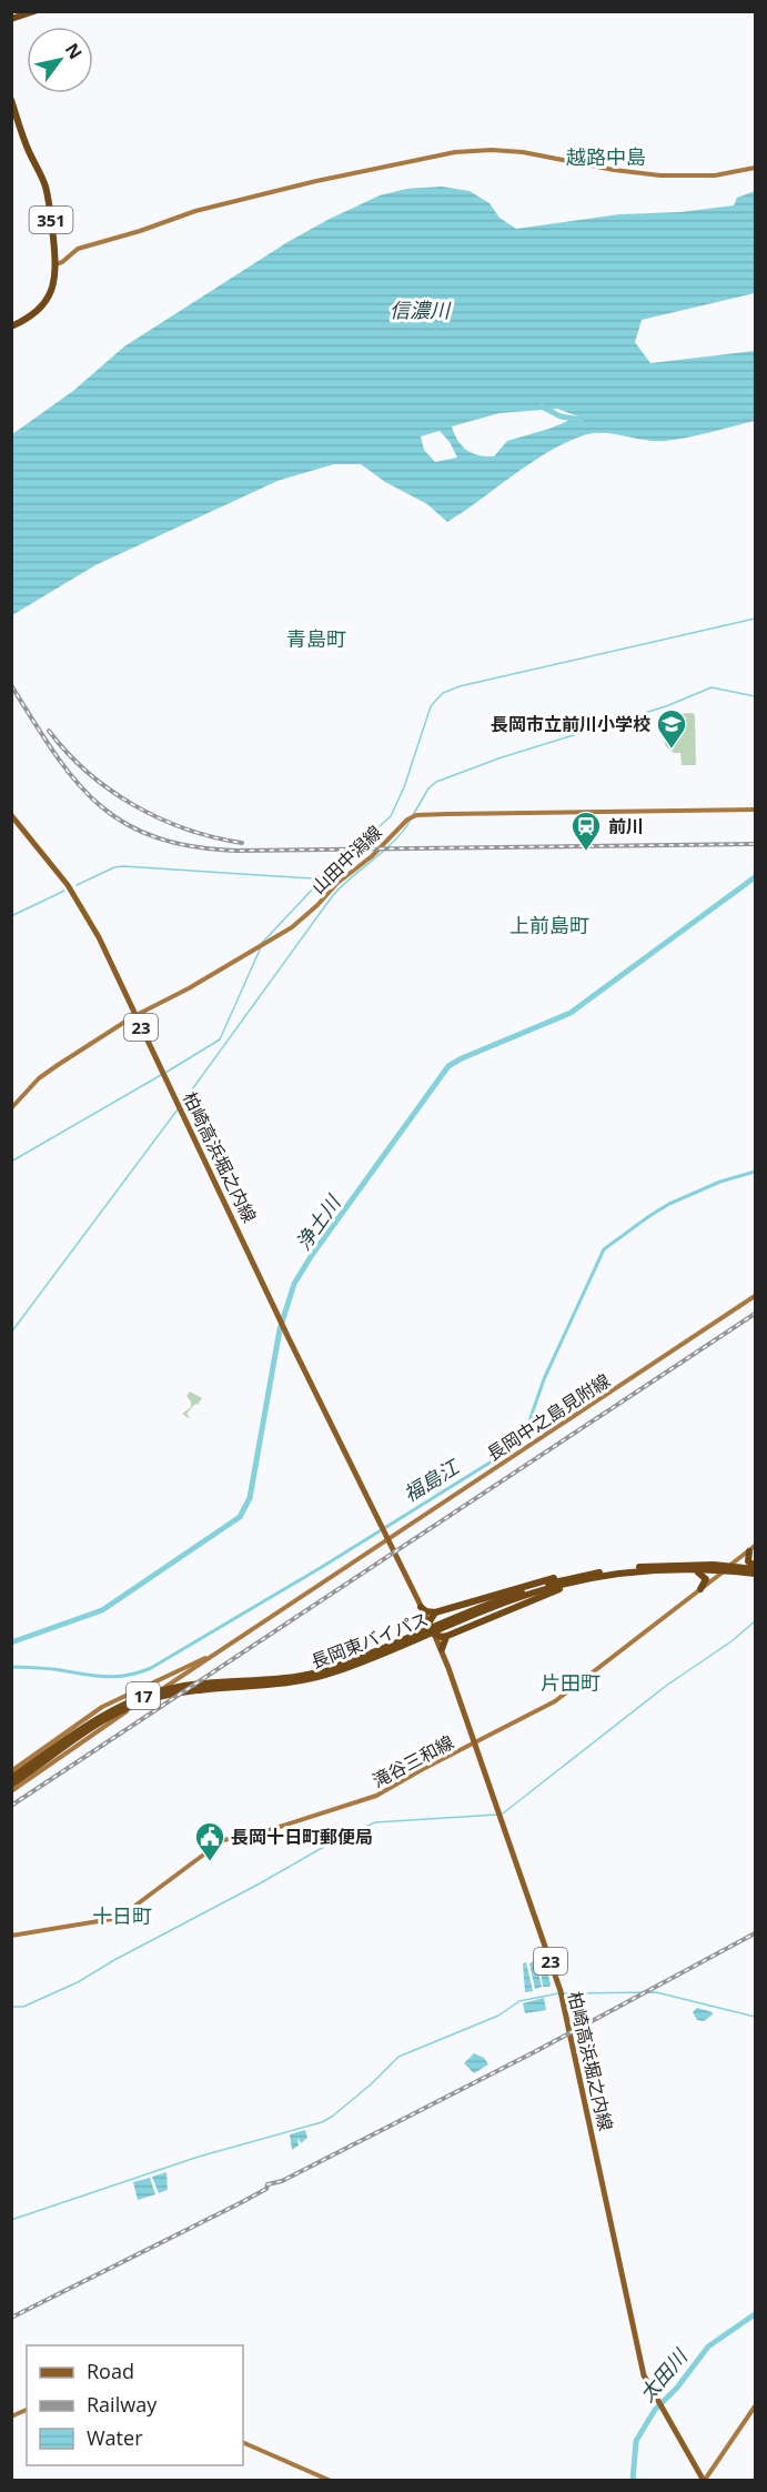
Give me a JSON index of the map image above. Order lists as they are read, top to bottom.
{
  "streets": {
    "highway": ["351", "長岡東バイパス", "17"],
    "main road": [
      "山田中潟線",
      "23",
      "柏崎高浜堀之内線",
      "長岡中之島見附線",
      "滝谷三和線"
    ]
  },
  "crossings": [
    ["山田中潟線", "柏崎高浜堀之内線"],
    ["柏崎高浜堀之内線", "長岡中之島見附線"],
    ["柏崎高浜堀之内線", "長岡東バイパス"],
    ["柏崎高浜堀之内線", "滝谷三和線"]
  ],
  "districts": [
    "越路中島",
    "青島町",
    "上前島町",
    "片田町",
    "十日町"
  ],
  "water": [
    "信濃川",
    "浄土川",
    "福島江",
    "太田川"
  ],
  "places": {
    "school or university": ["長岡市立前川小学校"],
    "station": ["前川"],
    "public building": ["長岡十日町郵便局"]
  },
  "legend": ["Road", "Railway", "Water"],
  "north": "top right"
}
